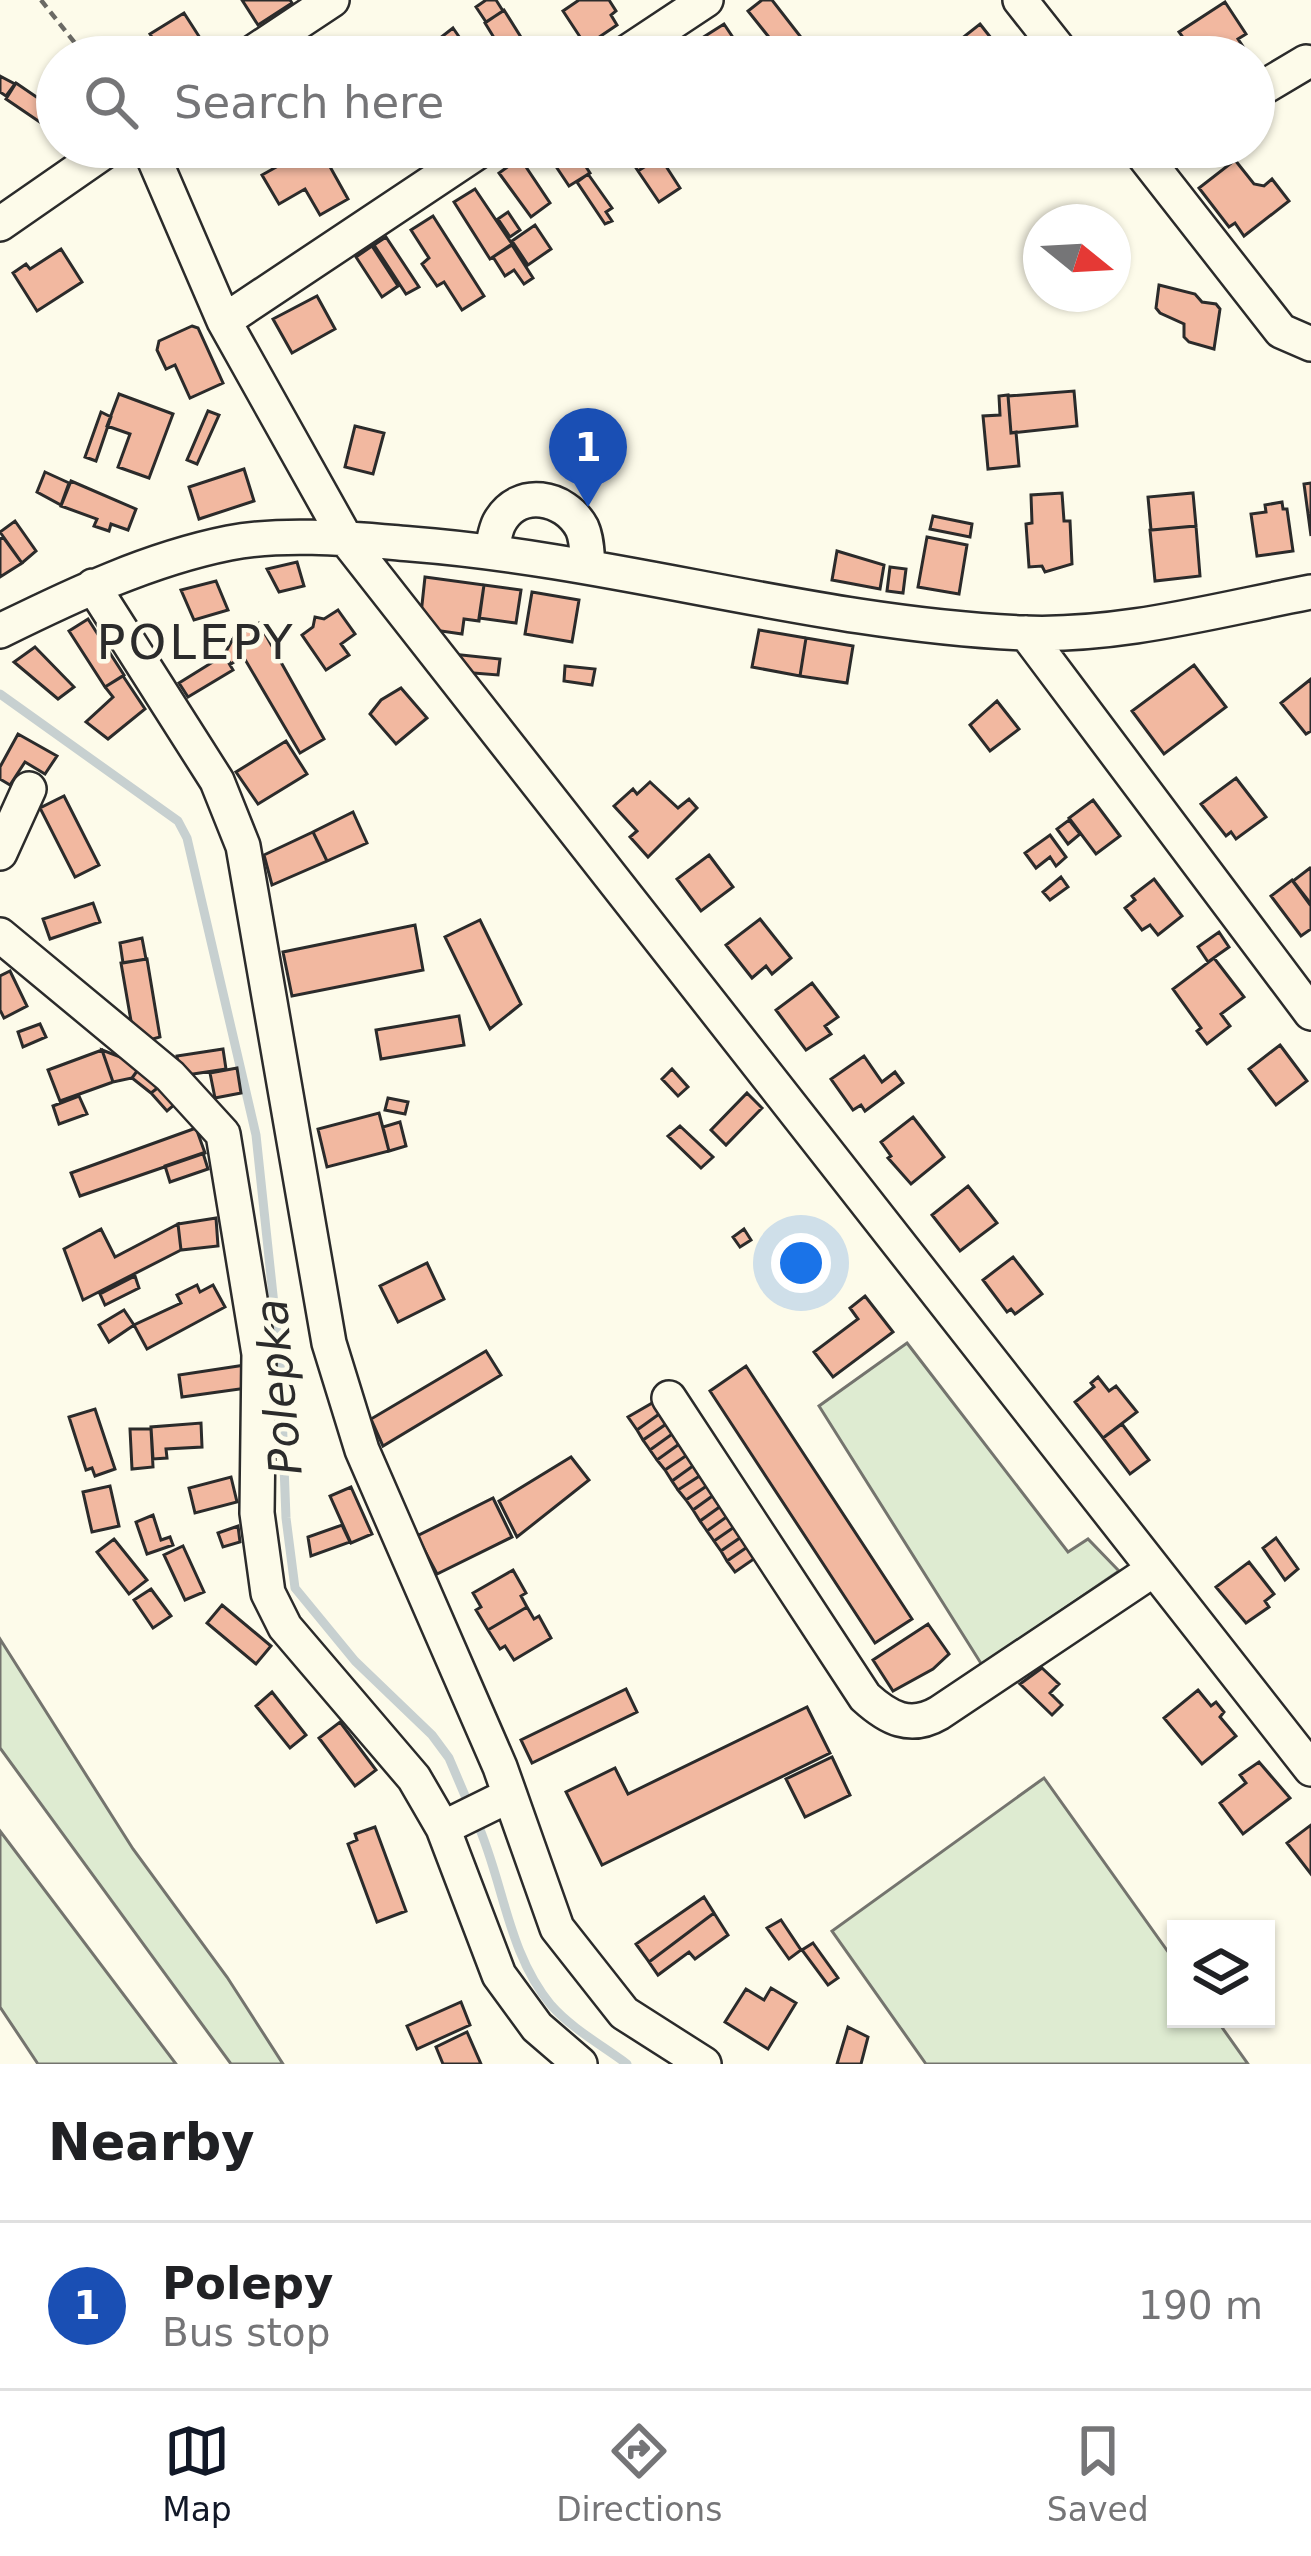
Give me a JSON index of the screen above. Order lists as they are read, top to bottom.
{
  "districts": ["POLEPY"],
  "water": ["Polepka"],
  "north": "right",
  "page": {
    "search": "Search here",
    "pins": "1",
    "heading": "Nearby",
    "list": [
      {
        "mark": "1",
        "name": "Polepy",
        "note": "Bus stop",
        "value": "190 m"
      }
    ],
    "nav": ["Map", "Directions", "Saved"]
  }
}
